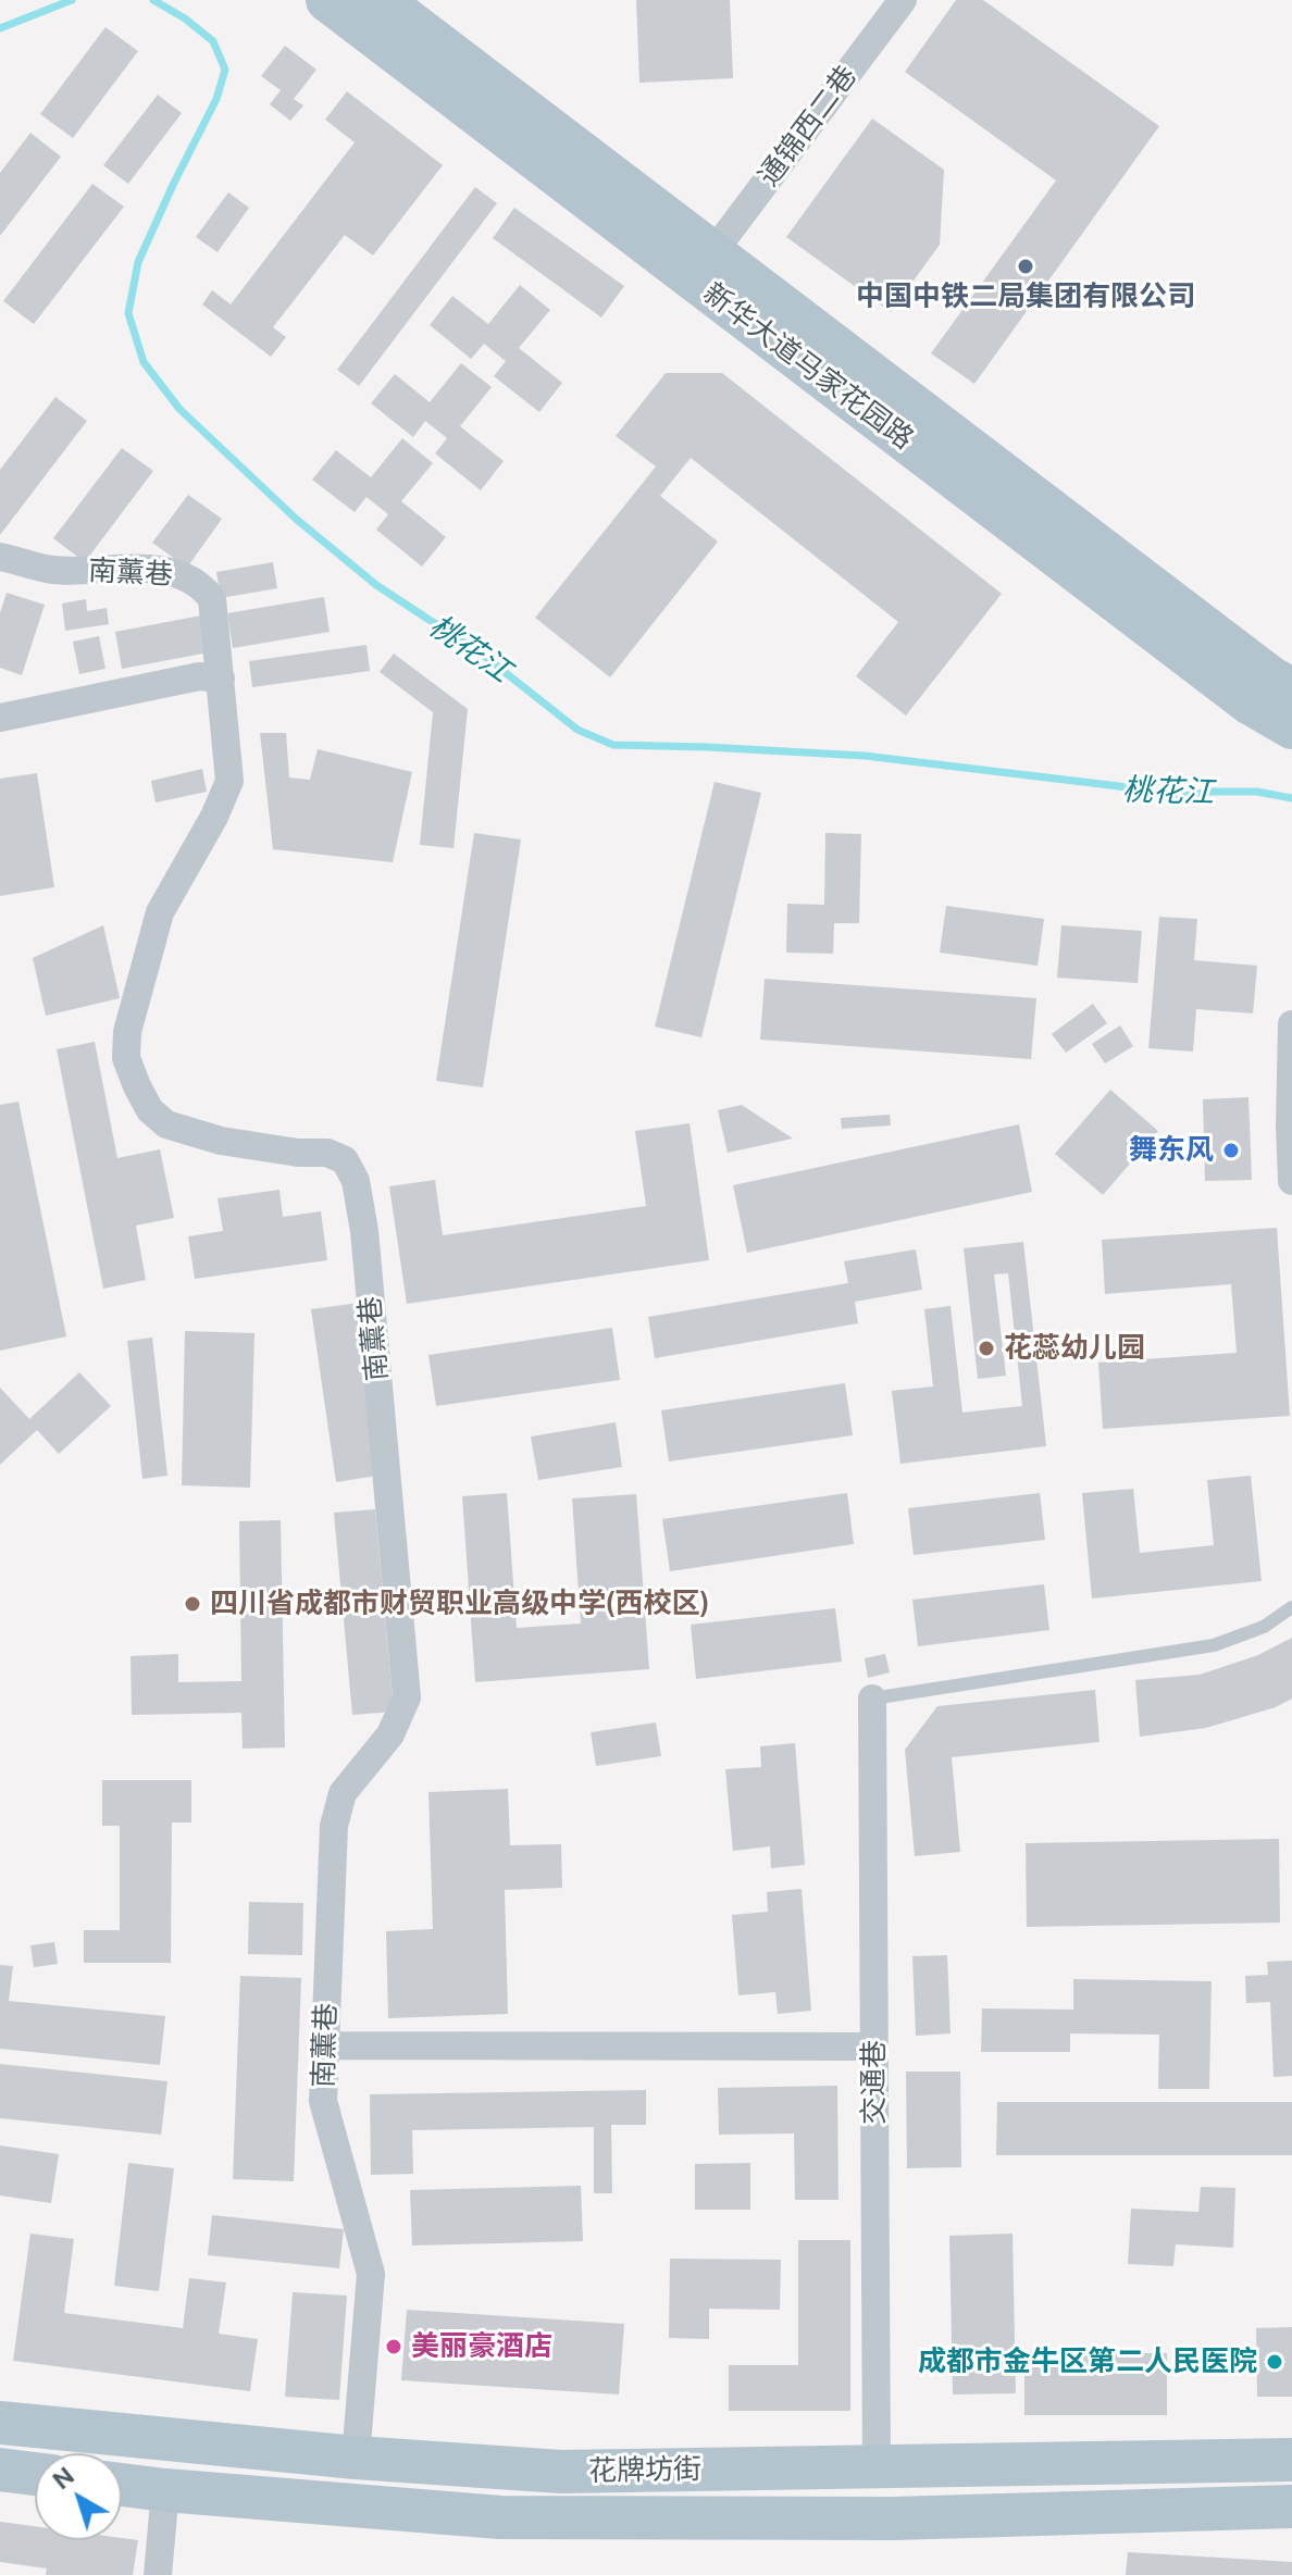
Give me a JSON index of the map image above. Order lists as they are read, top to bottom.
{
  "streets": {
    "main road": ["新华大道马家花园路", "花牌坊街"],
    "street": ["通锦西二巷", "南薰巷", "交通巷"]
  },
  "crossings": [
    ["通锦西二巷", "新华大道马家花园路"],
    ["南薰巷", "花牌坊街"],
    ["交通巷", "花牌坊街"]
  ],
  "water": ["桃花江"],
  "places": [
    "中国中铁二局集团有限公司",
    "舞东风",
    "花蕊幼儿园",
    "四川省成都市财贸职业高级中学(西校区)",
    "美丽豪酒店",
    "成都市金牛区第二人民医院"
  ],
  "north": "top left"
}
